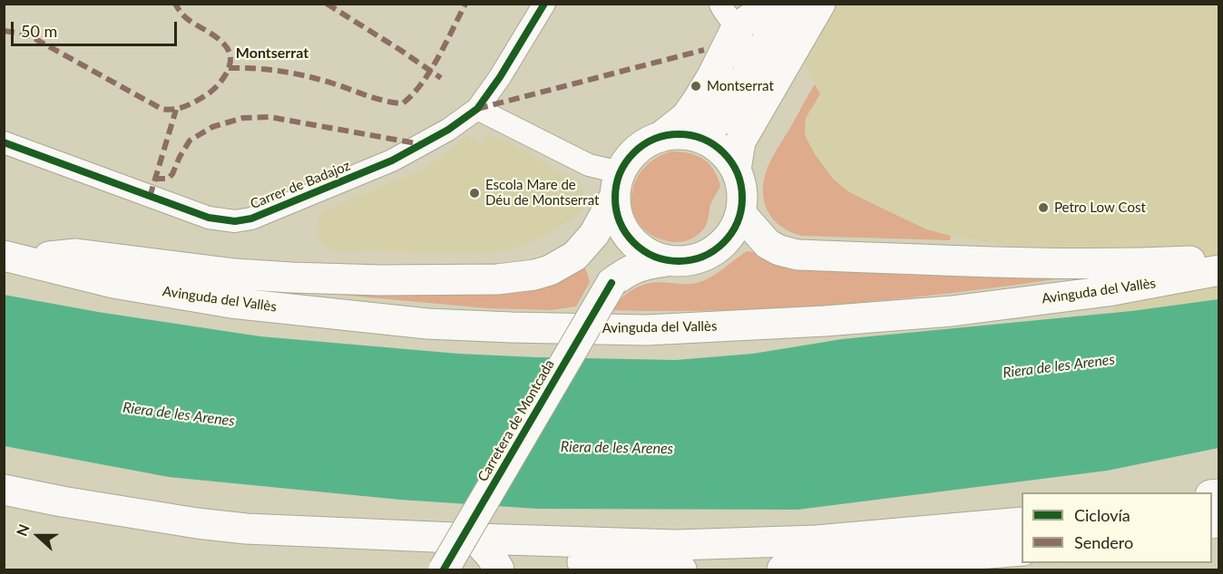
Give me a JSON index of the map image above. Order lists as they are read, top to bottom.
{
  "streets": {
    "main road": ["Avinguda del Vallès", "Carretera de Montcada"],
    "street": ["Carrer de Badajoz"]
  },
  "districts": ["Montserrat"],
  "water": ["Riera de les Arenes"],
  "places": ["Montserrat", "Escola Mare de Déu de Montserrat", "Petro Low Cost"],
  "legend": ["Ciclovía", "Sendero"],
  "scale_bar": "50 m",
  "north": "left"
}
